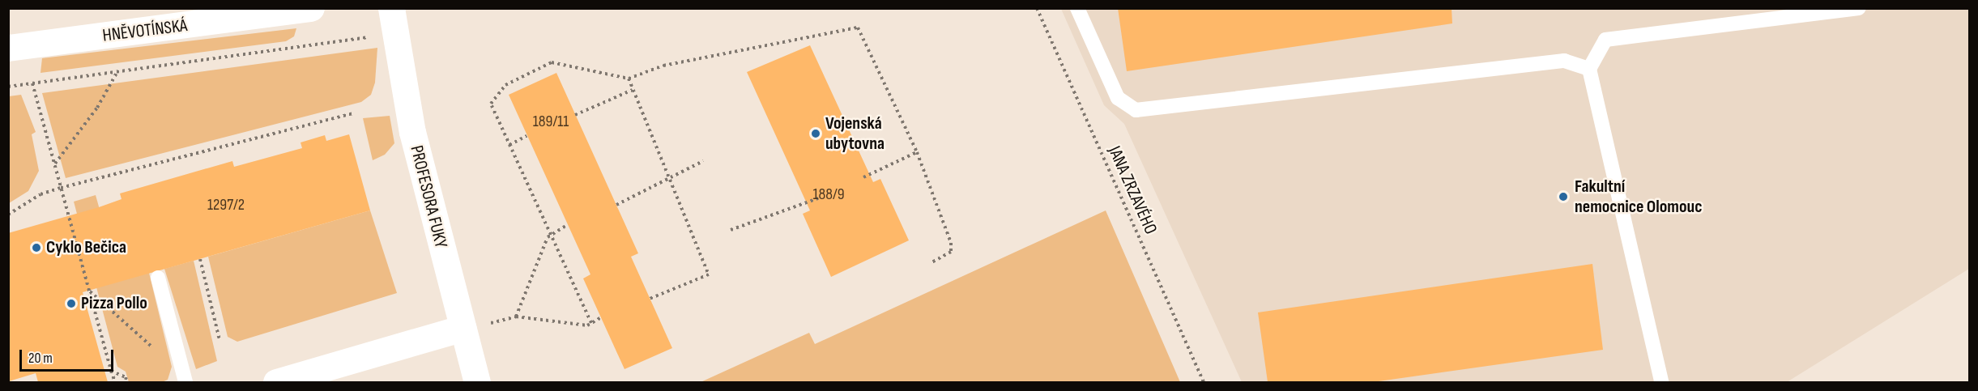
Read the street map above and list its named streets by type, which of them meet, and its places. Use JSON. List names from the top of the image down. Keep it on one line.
{"streets":{"street":["HNĚVOTÍNSKÁ","PROFESORA FUKY"],"path":["JANA ZRZAVÉHO"]},"places":["Vojenská ubytovna","Fakultní nemocnice Olomouc","Cyklo Bečica","Pizza Pollo"],"house_numbers":["189/11","188/9","1297/2"],"scale_bar":"20 m"}
